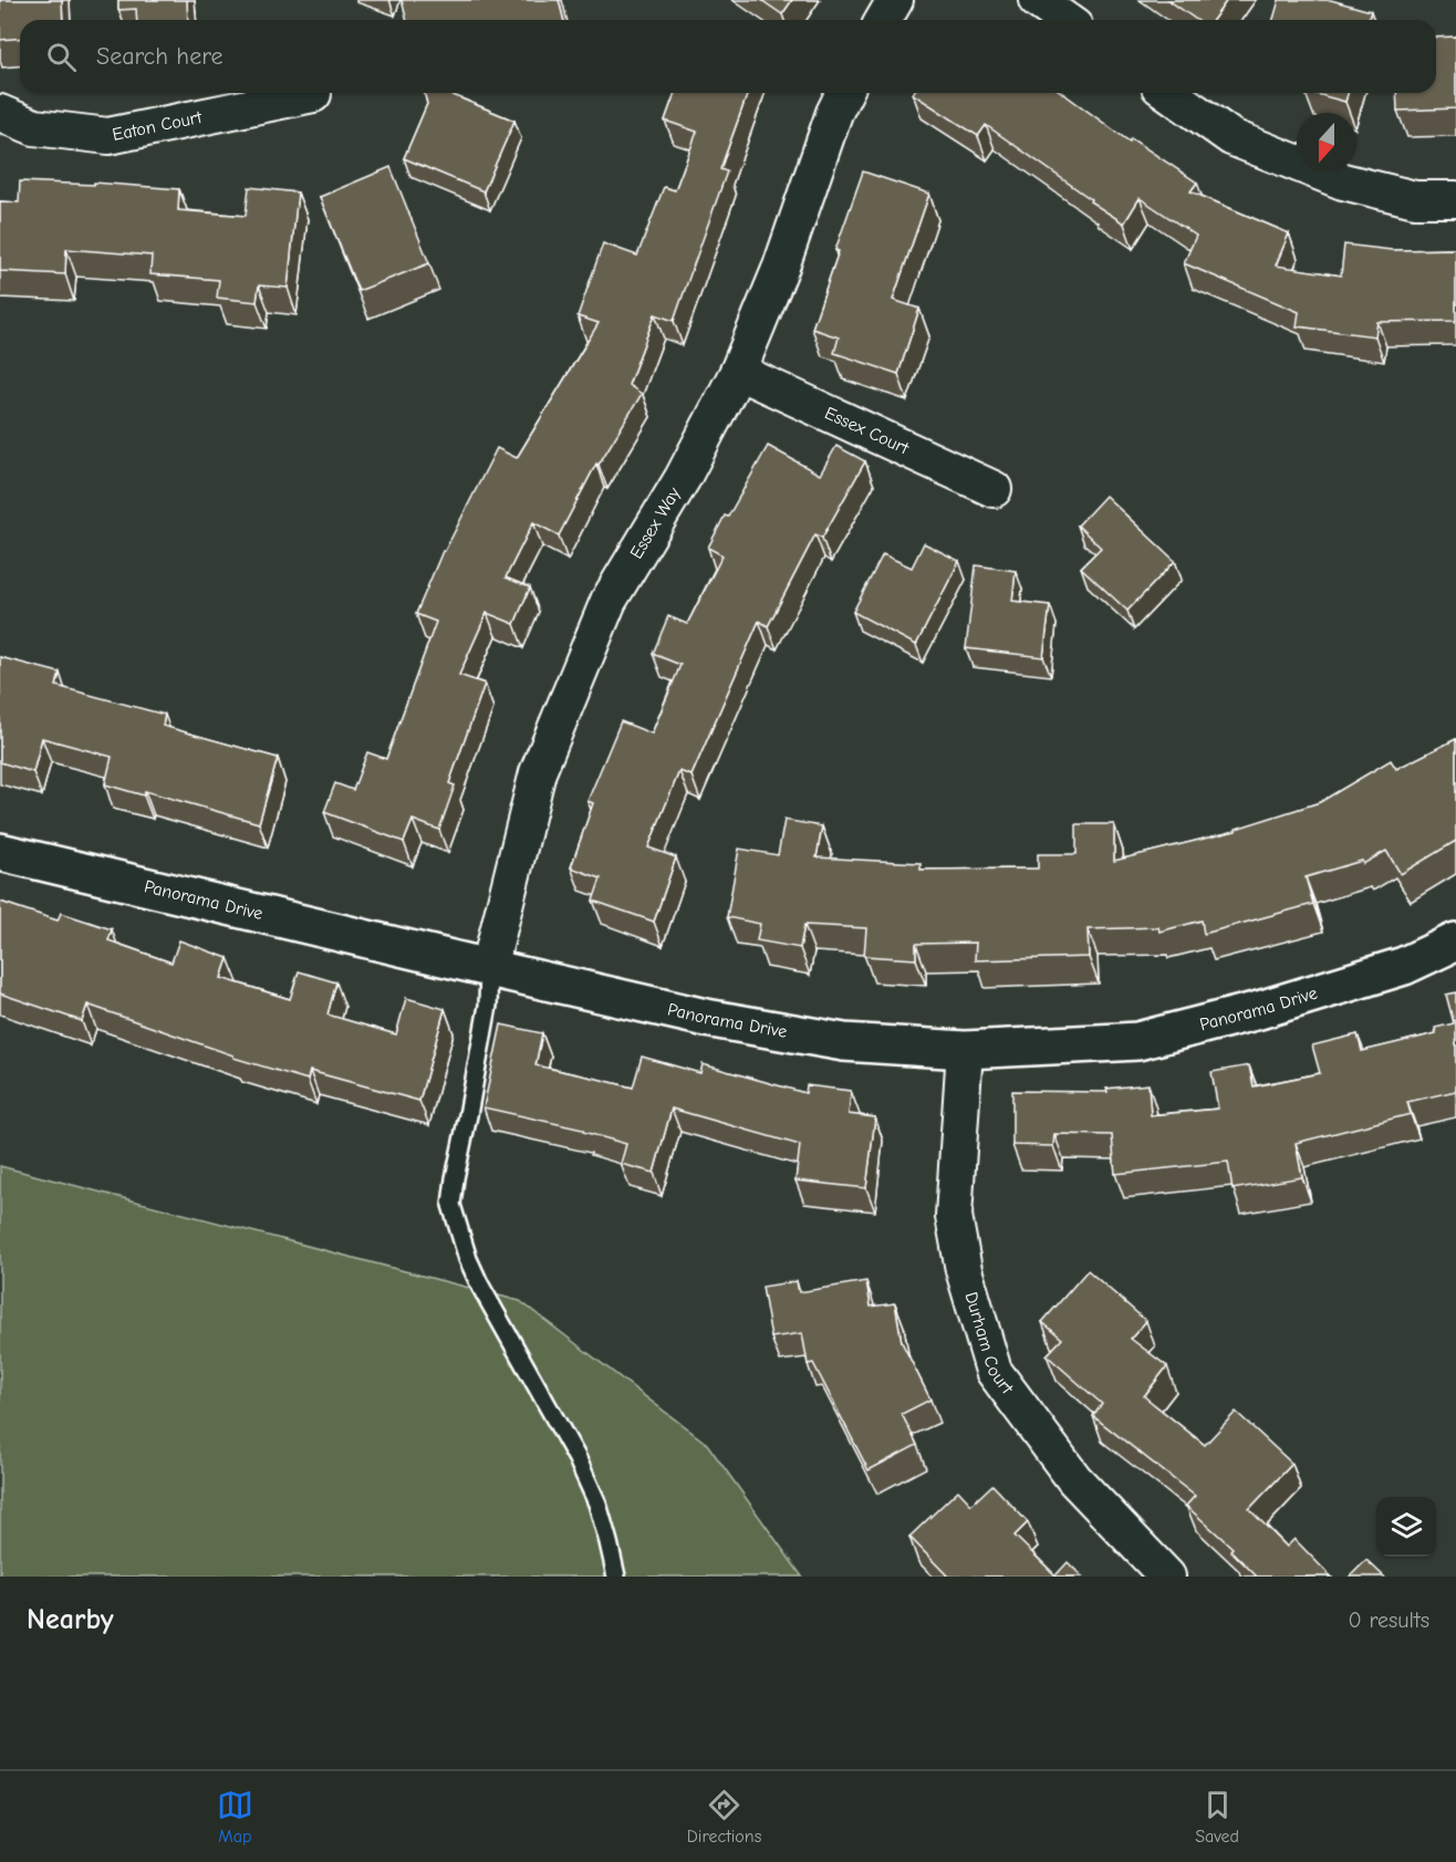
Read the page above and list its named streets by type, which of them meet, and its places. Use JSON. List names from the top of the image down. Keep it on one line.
{"streets":{"street":["Eaton Court","Essex Court","Essex Way","Panorama Drive","Durham Court"]},"crossings":[["Essex Court","Essex Way"],["Essex Way","Panorama Drive"],["Panorama Drive","Durham Court"]],"north":"bottom","page":{"search":"Search here","heading":["Nearby","0 results"],"nav":["Map","Directions","Saved"]}}
